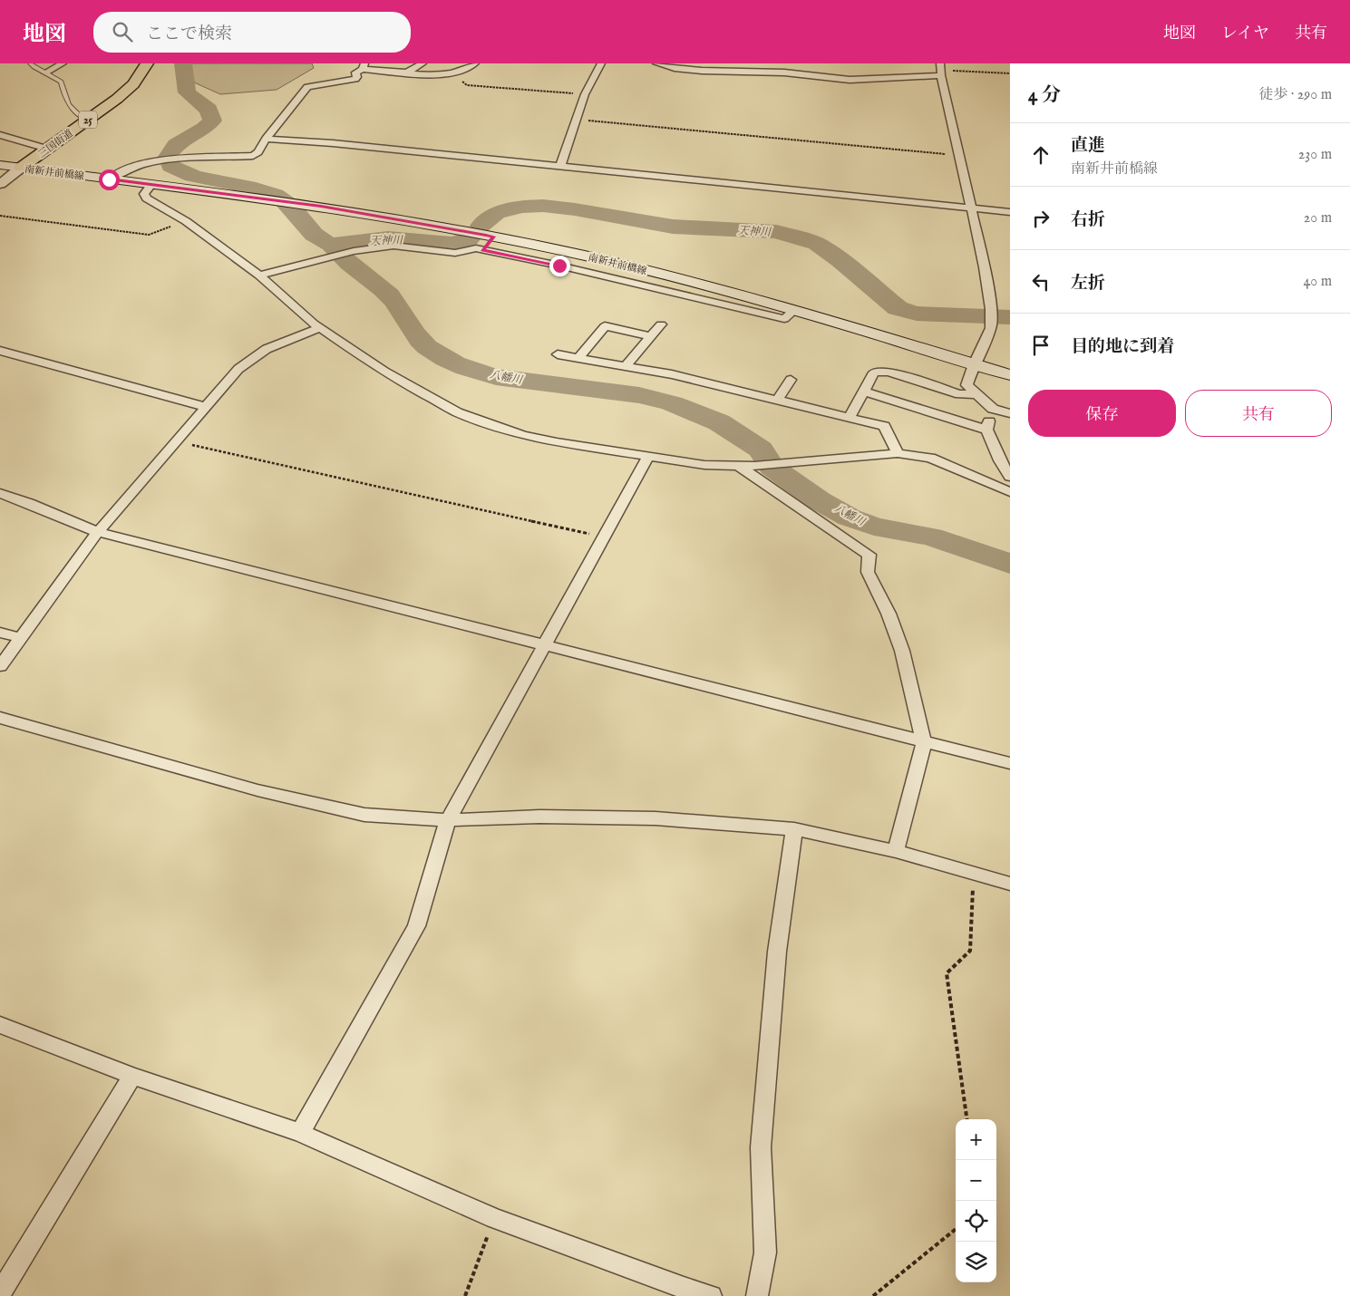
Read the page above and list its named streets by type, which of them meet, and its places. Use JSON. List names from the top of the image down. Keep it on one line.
{"streets":{"main road":["25","三国街道","南新井前橋線"]},"crossings":[["三国街道","南新井前橋線"]],"water":["天神川","八幡川"],"page":{"header":"地図","search":"ここで検索","nav":["地図","レイヤ","共有"],"heading":["4 分","徒歩 · 290 m"],"list":[["直進","南新井前橋線","230 m"],["右折","20 m"],["左折","40 m"],"目的地に到着"],"buttons":["保存","共有"],"map_buttons":["+","−"]}}
